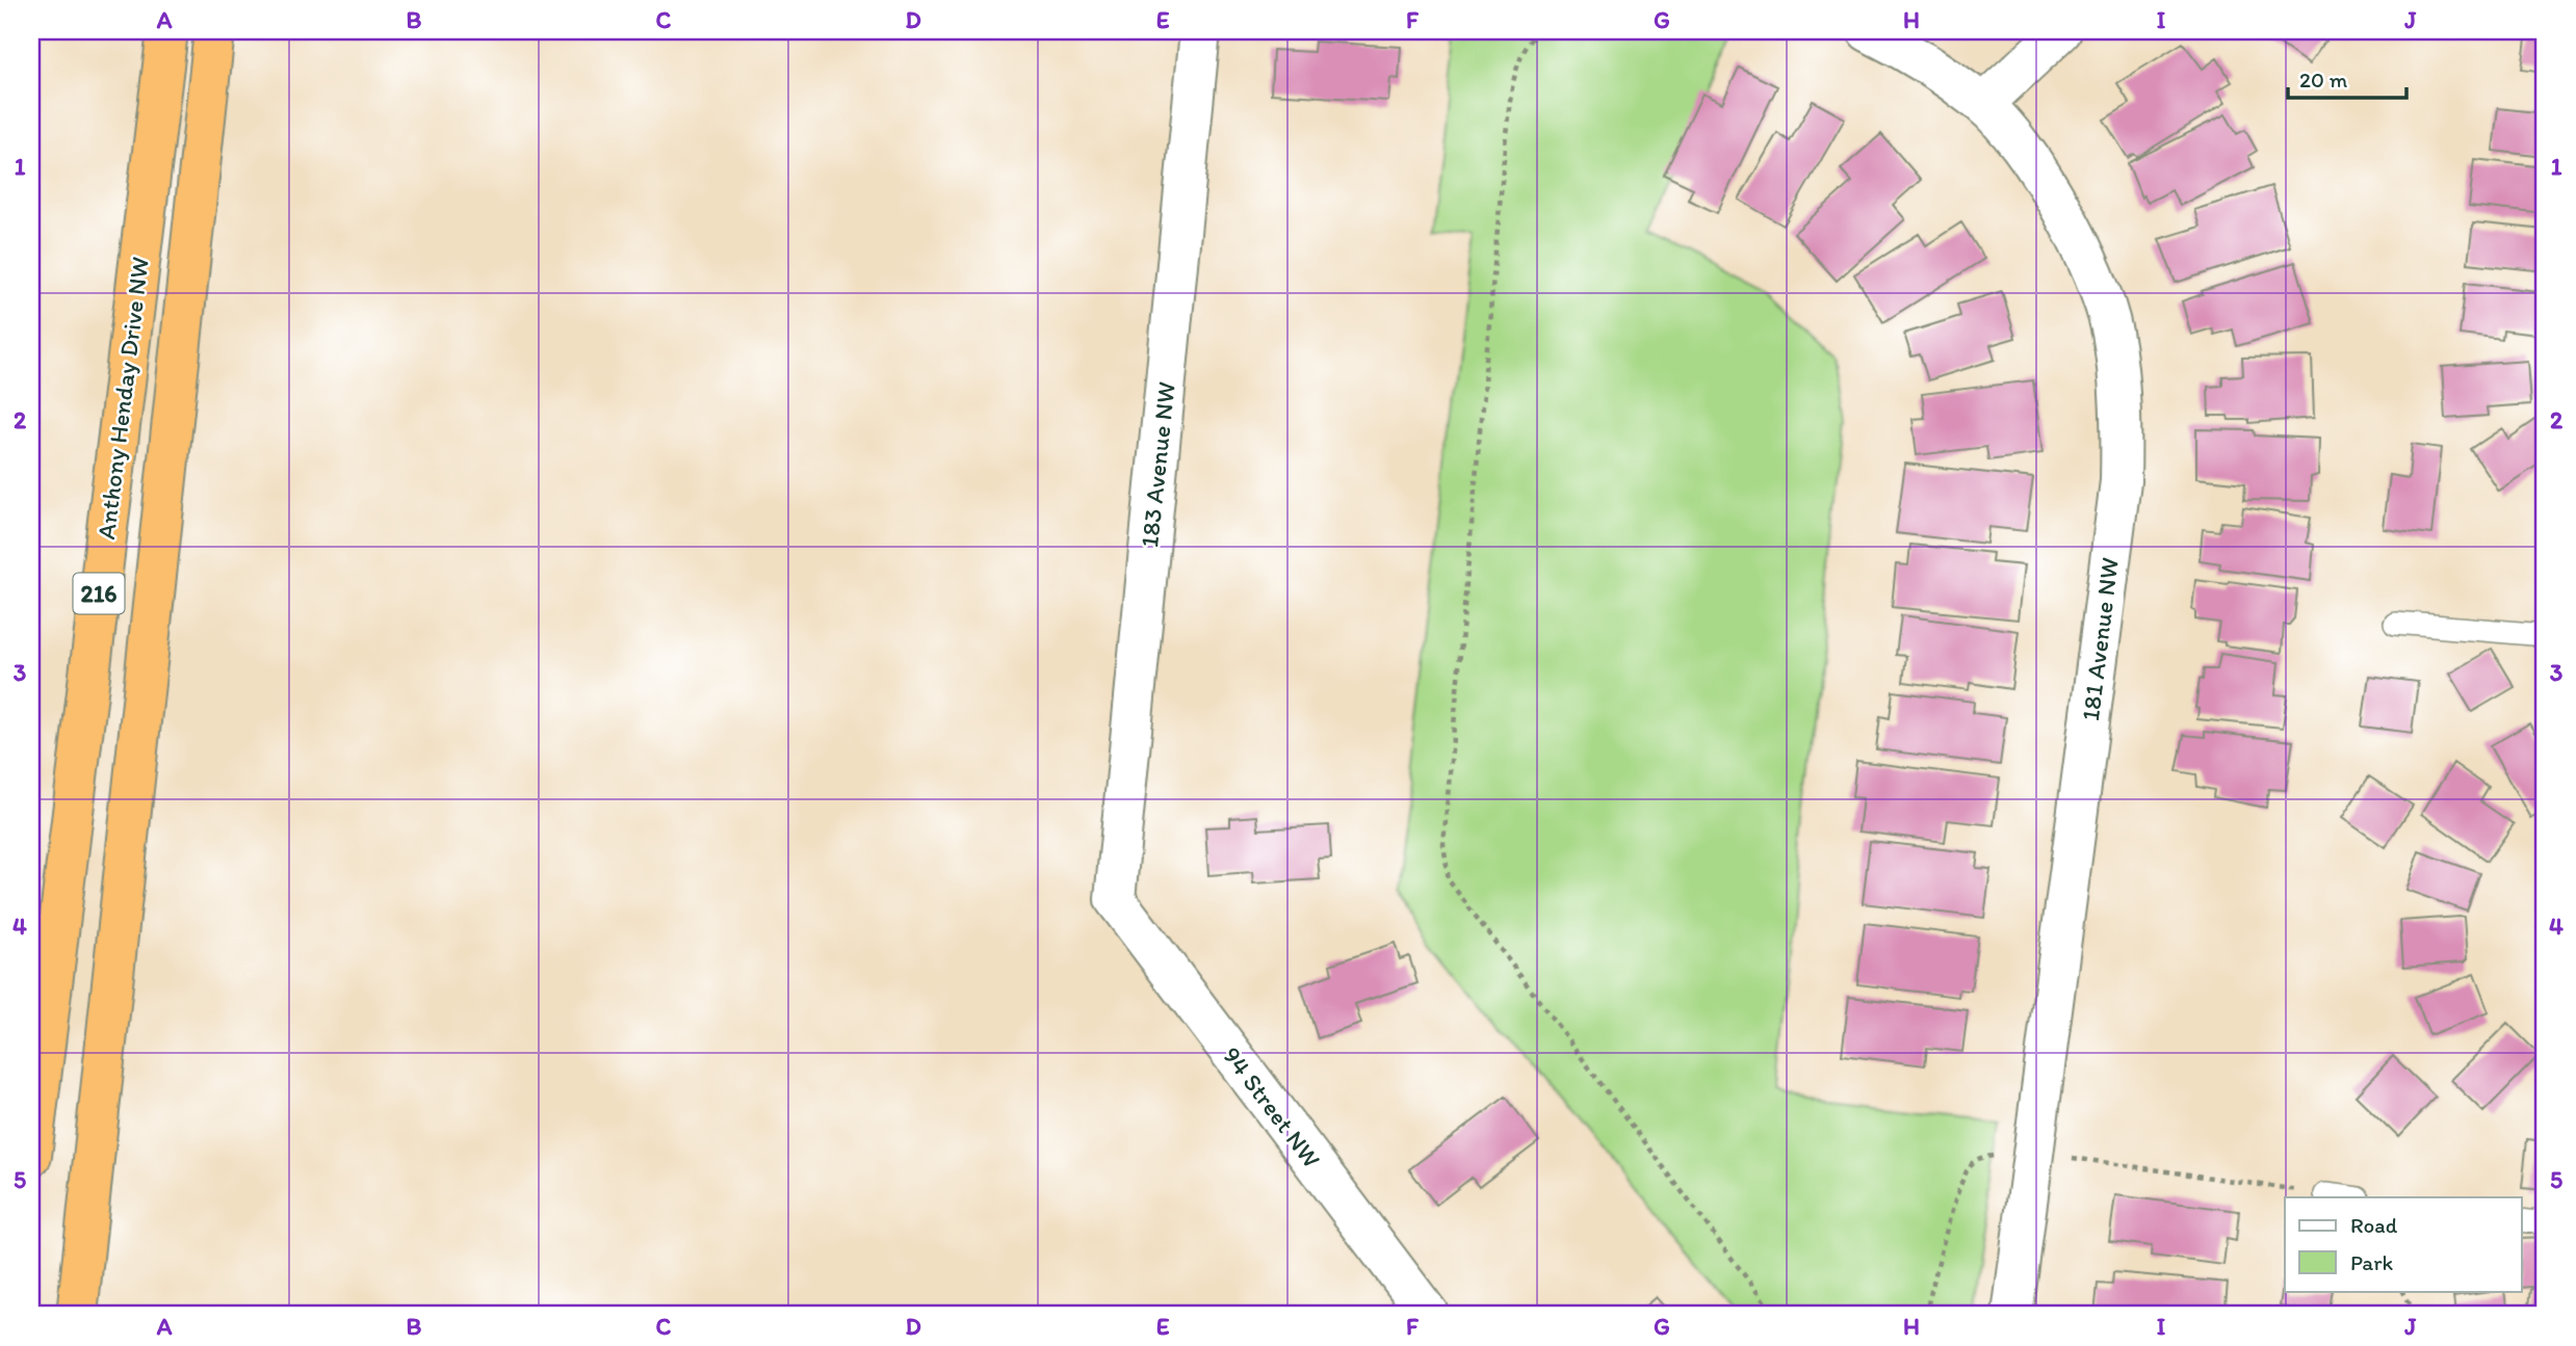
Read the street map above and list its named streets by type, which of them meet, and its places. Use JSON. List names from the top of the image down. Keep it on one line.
{"streets":{"highway":["Anthony Henday Drive NW","216"],"street":["183 Avenue NW","181 Avenue NW","94 Street NW"]},"crossings":[["183 Avenue NW","94 Street NW"]],"legend":["Road","Park"],"scale_bar":"20 m","grid":{"columns":["A","B","C","D","E","F","G","H","I","J"],"rows":["1","2","3","4","5"]}}
